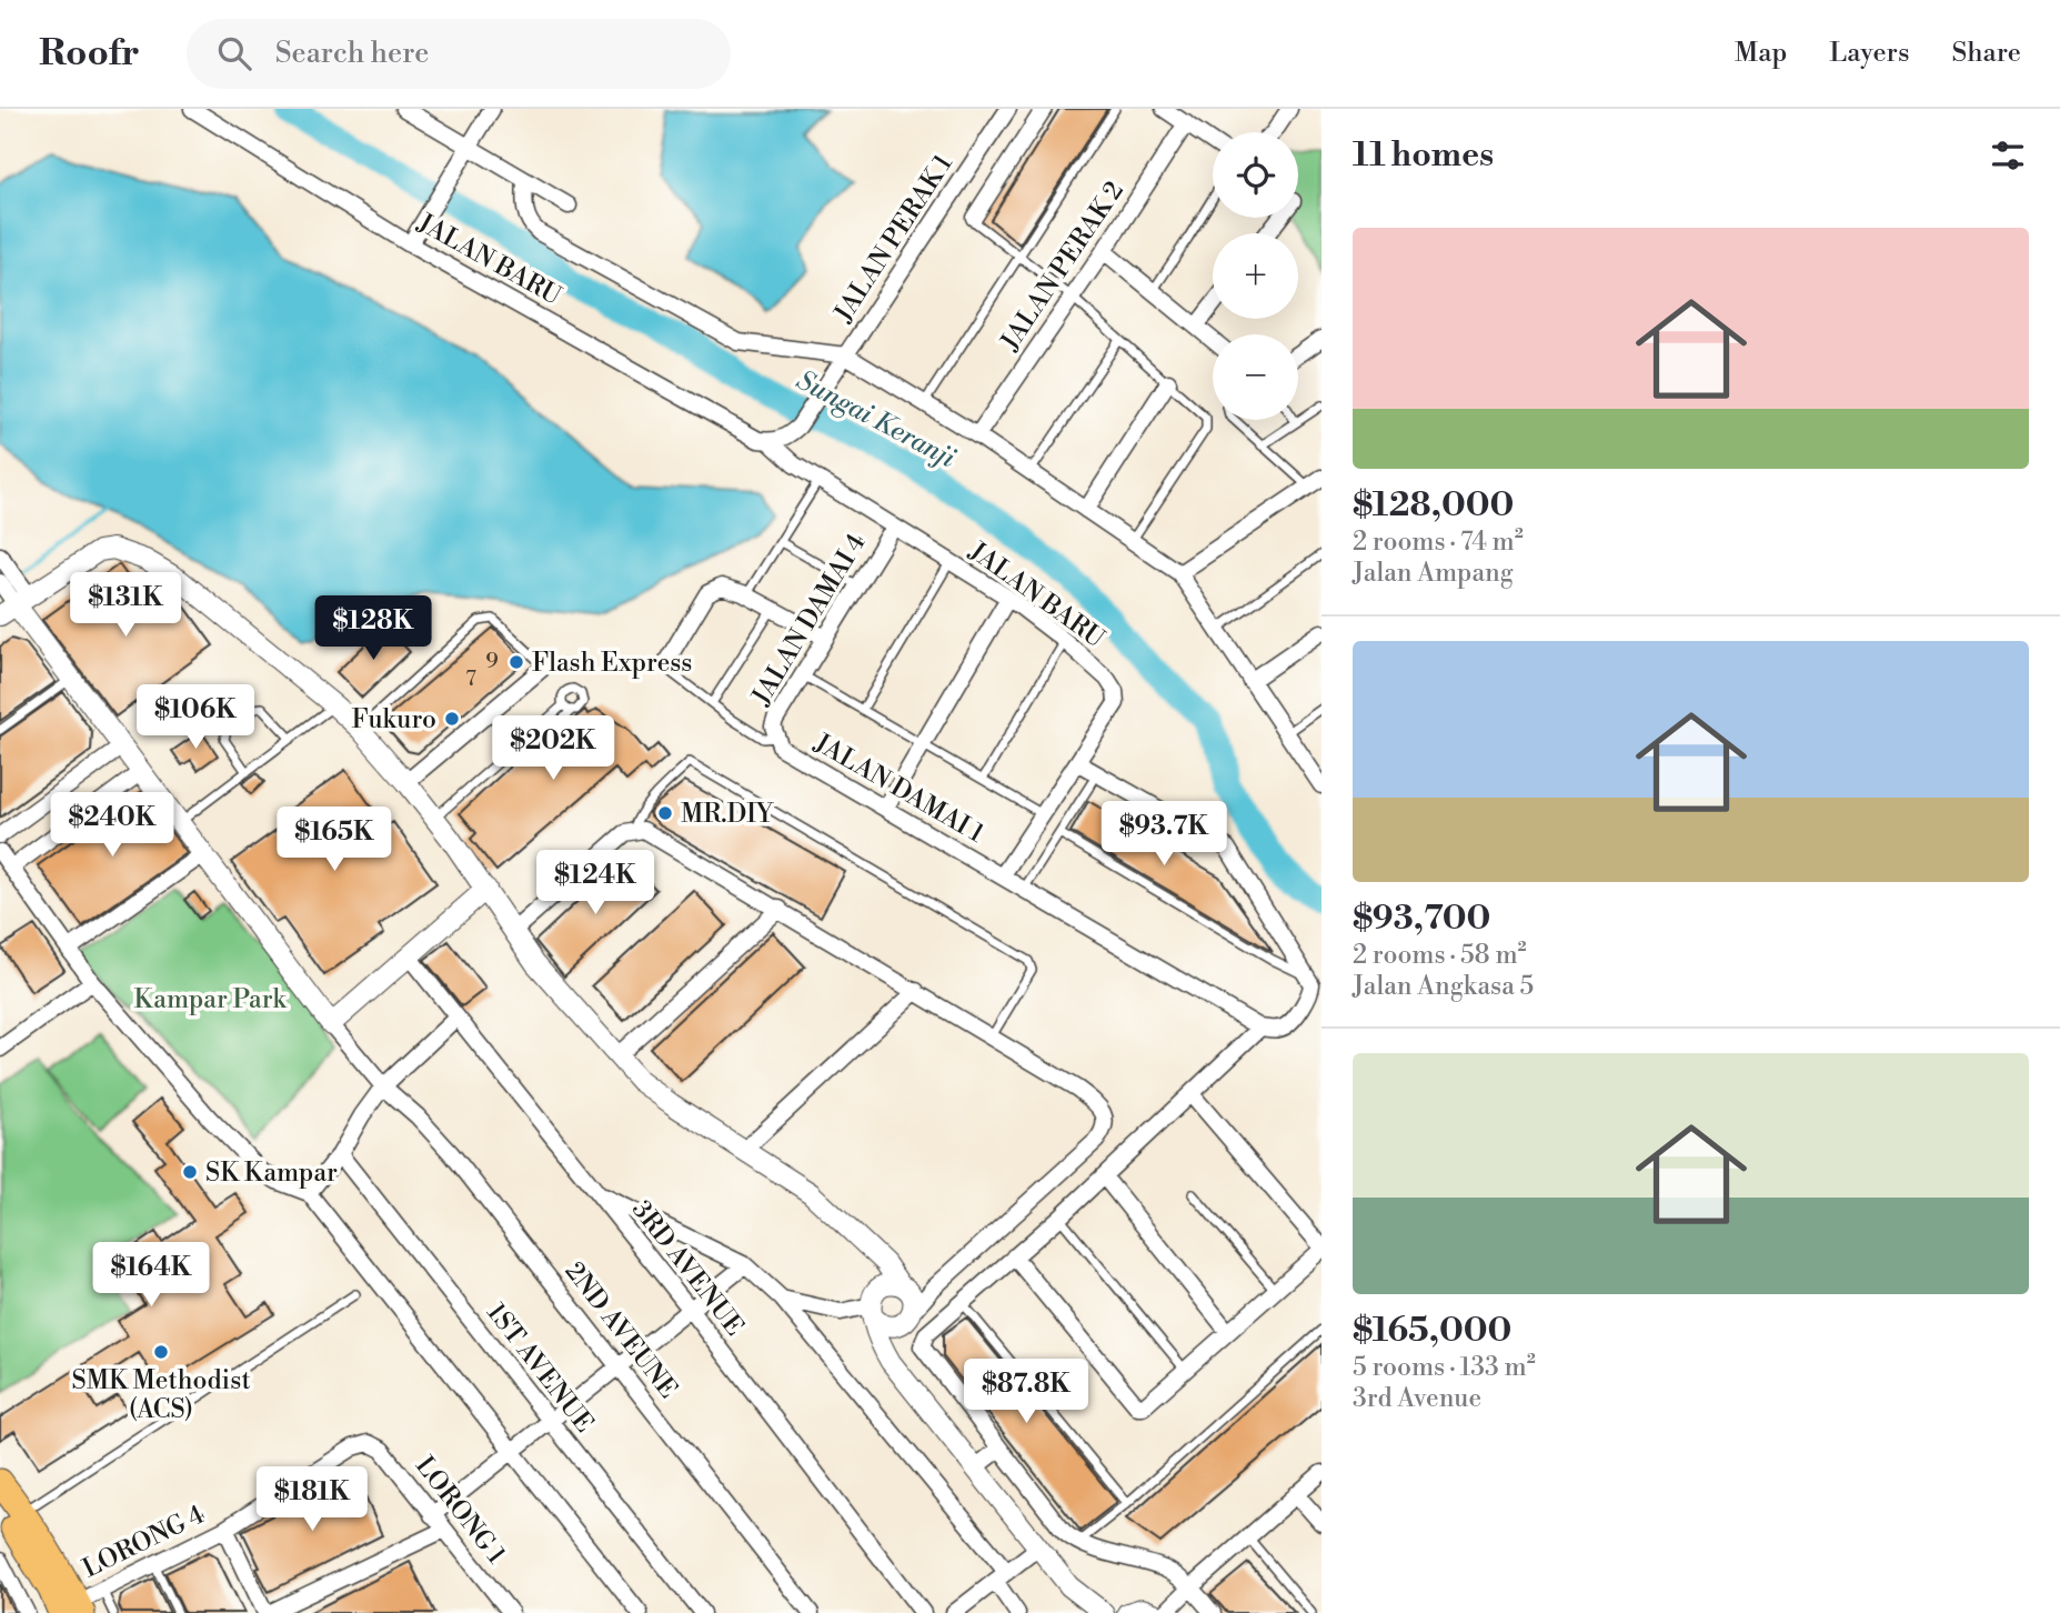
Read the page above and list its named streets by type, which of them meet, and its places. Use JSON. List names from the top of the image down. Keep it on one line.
{"streets":{"street":["JALAN PERAK 1","JALAN BARU","JALAN PERAK 2","JALAN DAMAI 4","JALAN DAMAI 1","3RD AVENUE","2ND AVEUNE","1ST AVENUE","LORONG 1","LORONG 4"]},"crossings":[["JALAN BARU","JALAN DAMAI 4"],["JALAN DAMAI 4","JALAN DAMAI 1"],["LORONG 1","LORONG 4"]],"water":["Sungai Keranji"],"parks":["Kampar Park"],"places":["Flash Express","Fukuro","MR.DIY","SK Kampar","SMK Methodist (ACS)"],"house_numbers":["9","7"],"page":{"header":"Roofr","search":"Search here","nav":["Map","Layers","Share"],"heading":"11 homes","map_buttons":["+","−"],"list":[{"name":"$128,000","note":"2 rooms · 74 m² · Jalan Ampang"},{"name":"$93,700","note":"2 rooms · 58 m² · Jalan Angkasa 5"},{"name":"$165,000","note":"5 rooms · 133 m² · 3rd Avenue"}],"price":["$131K","$128K","$106K","$202K","$240K","$93.7K","$165K","$124K","$164K","$87.8K","$181K"]}}
